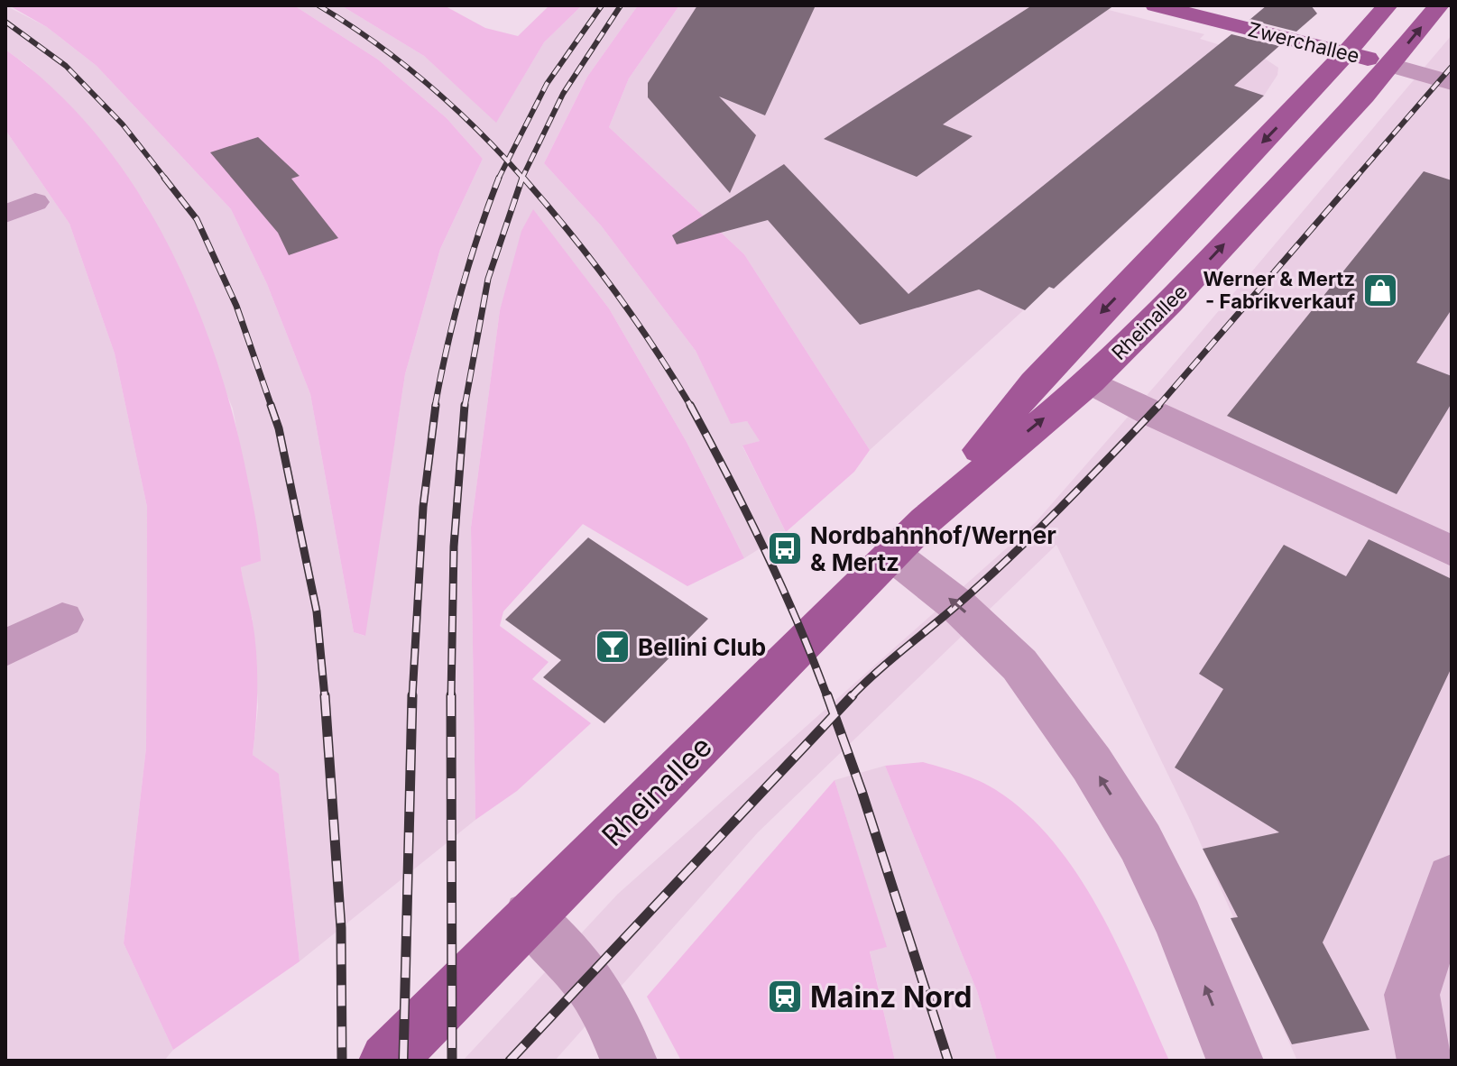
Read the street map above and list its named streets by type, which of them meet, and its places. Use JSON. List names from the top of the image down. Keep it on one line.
{"streets":{"main road":["Zwerchallee","Rheinallee"]},"crossings":[["Zwerchallee","Rheinallee"]],"places":{"shop":["Werner & Mertz - Fabrikverkauf"],"bus stop":["Nordbahnhof/Werner & Mertz"],"bar":["Bellini Club"],"station":["Mainz Nord"]}}
